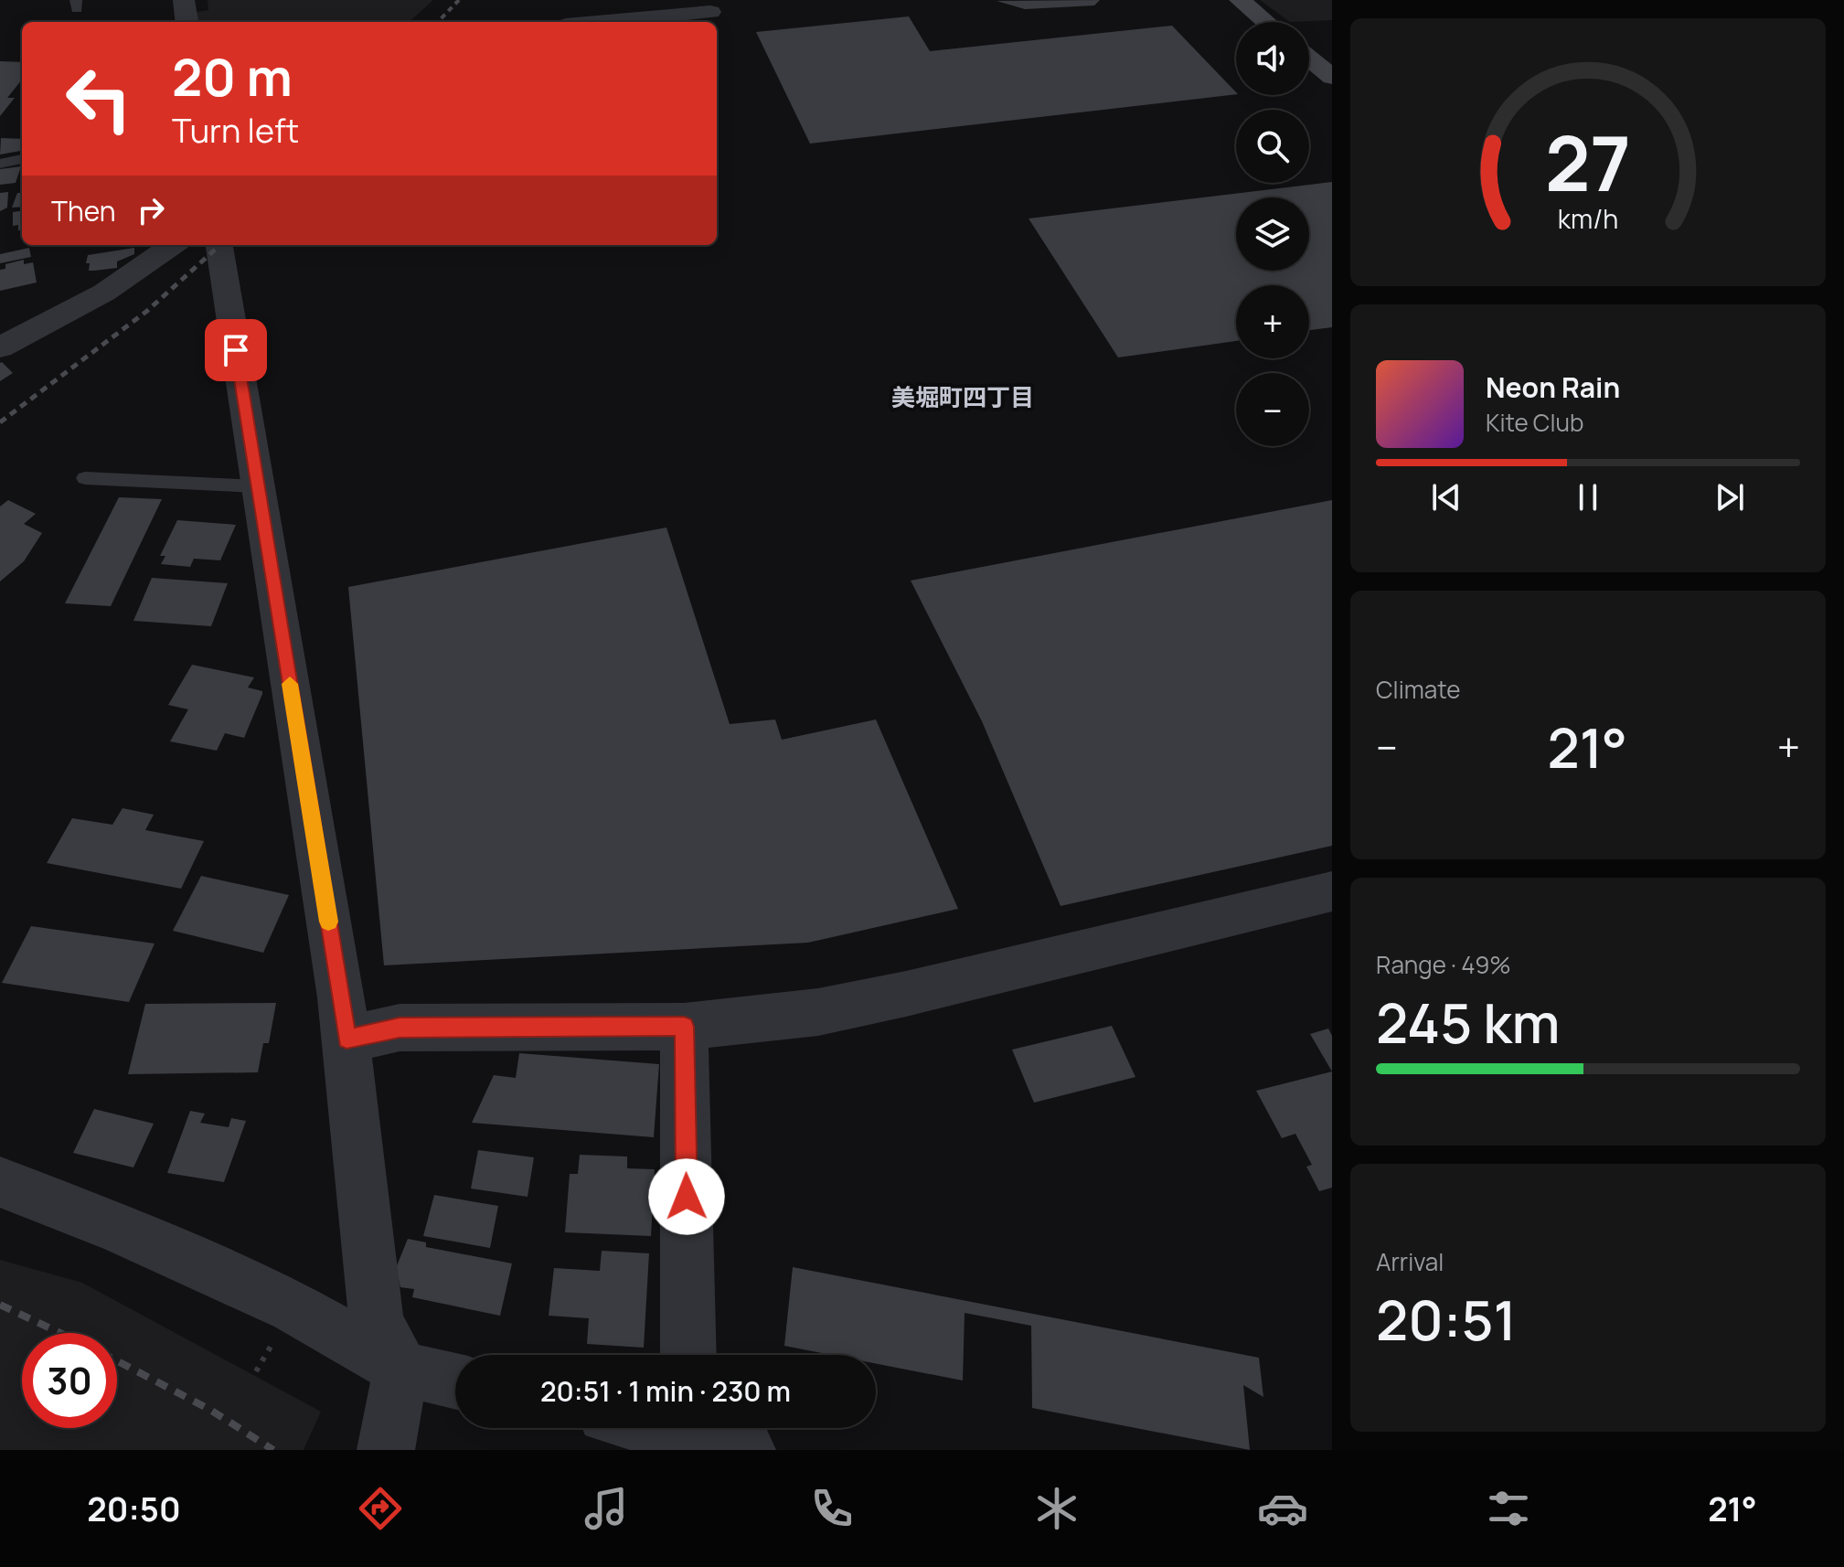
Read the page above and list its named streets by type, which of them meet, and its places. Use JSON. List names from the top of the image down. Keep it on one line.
{"districts":["美堀町四丁目"],"page":{"map_buttons":["+","−"],"turn":["20 m","Turn left"],"then":"Then","song":["Neon Rain","Kite Club"],"tile":["Climate",["Range · 49%","245 km"],["Arrival","20:51"]],"heat":["−","21°","+"],"limit":"30","trip":"20:51 · 1 min · 230 m","tabs":["20:50","21°"],"gauge":["27","km/h"]}}
